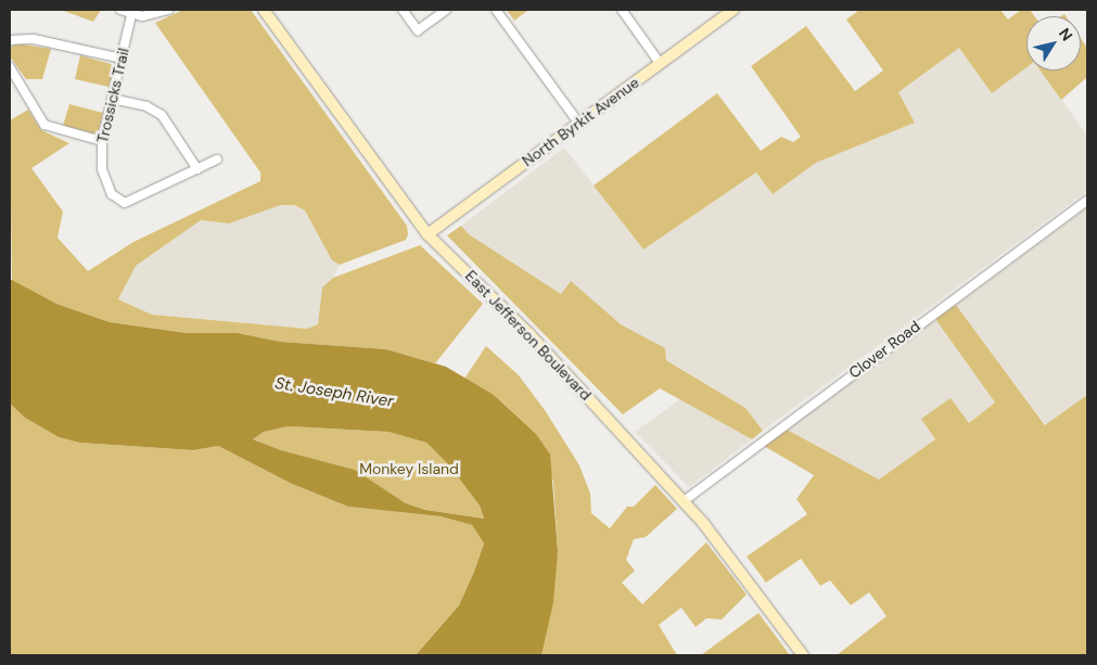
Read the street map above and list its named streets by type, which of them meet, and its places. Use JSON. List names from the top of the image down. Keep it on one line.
{"streets":{"street":["Trossicks Trail","North Byrkit Avenue","East Jefferson Boulevard","Clover Road"]},"crossings":[["North Byrkit Avenue","East Jefferson Boulevard"],["East Jefferson Boulevard","Clover Road"]],"water":["St. Joseph River"],"parks":["Monkey Island"],"north":"top right"}
